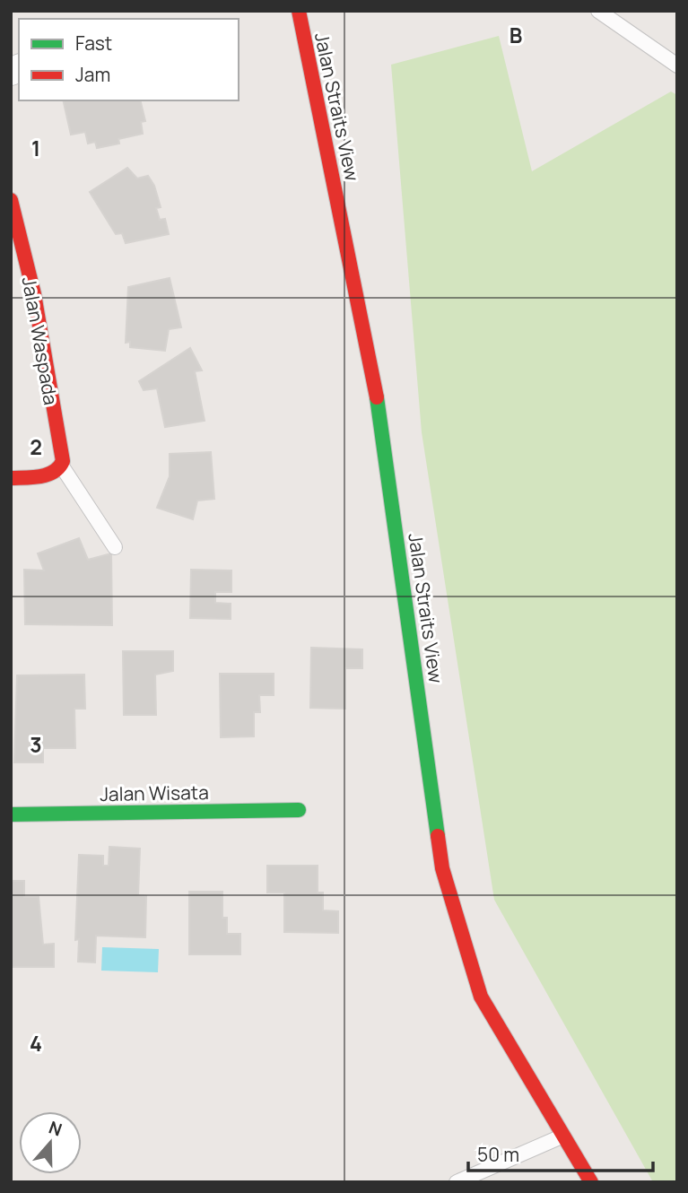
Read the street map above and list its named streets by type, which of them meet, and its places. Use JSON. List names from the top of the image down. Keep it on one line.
{"streets":{"street":["Jalan Straits View","Jalan Waspada","Jalan Wisata"]},"legend":["Fast","Jam"],"scale_bar":"50 m","north":"top","grid":{"columns":["B"],"rows":["1","2","3","4"]}}
